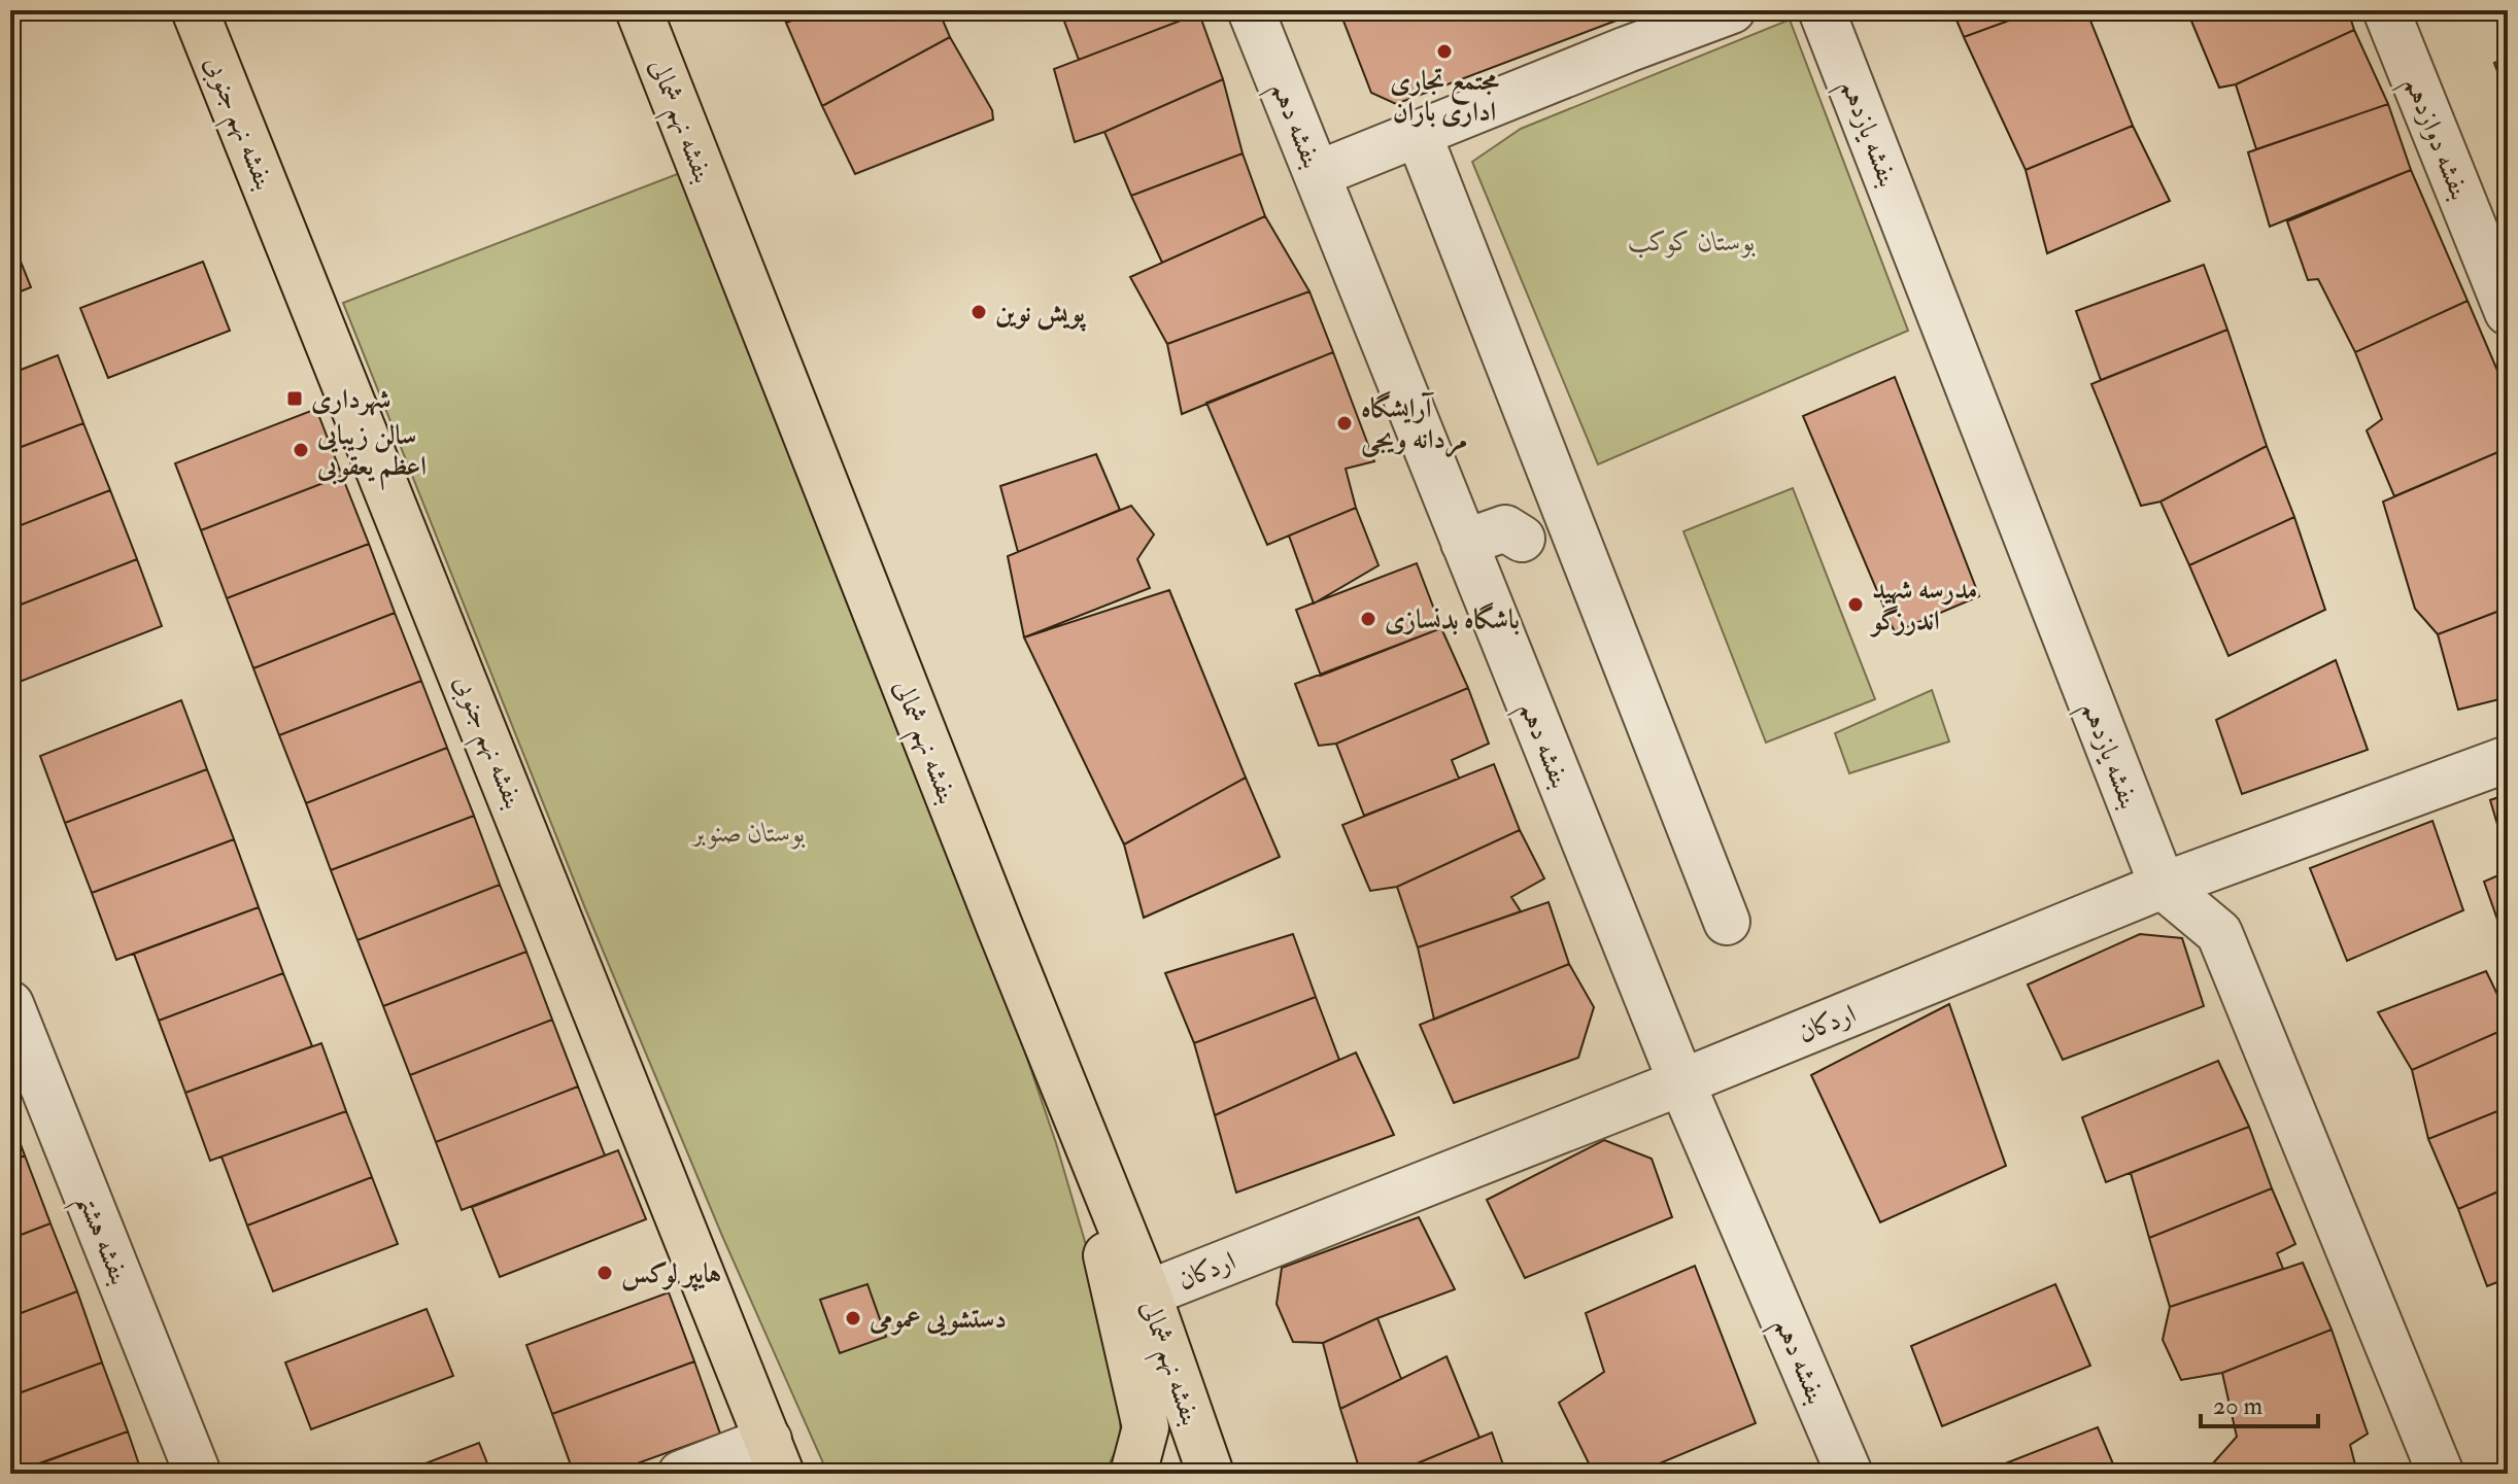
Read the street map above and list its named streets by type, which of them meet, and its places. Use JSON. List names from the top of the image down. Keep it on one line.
{"streets":{"main road":["بنفشه نهم شمالی","بنفشه نهم جنوبی"],"street":["بنفشه دهم","بنفشه یازدهم","بنفشه دوازدهم","اردکان","بنفشه هشتم"]},"crossings":[["بنفشه نهم شمالی","اردکان"],["بنفشه دهم","اردکان"],["بنفشه یازدهم","اردکان"]],"parks":["بوستان کوکب","بوستان صنوبر"],"places":{"other":["مجتمع تجاری اداری باران","پویش نوین","آرایشگاه مردانه ویجی","سالن زیبایی اعظم یعقوبی","مدرسه شهید اندرزگو","باشگاه بدنسازی","هایپر لوکس","دستشویی عمومی"],"transit":["شهرداری"]},"scale_bar":"20 m"}
